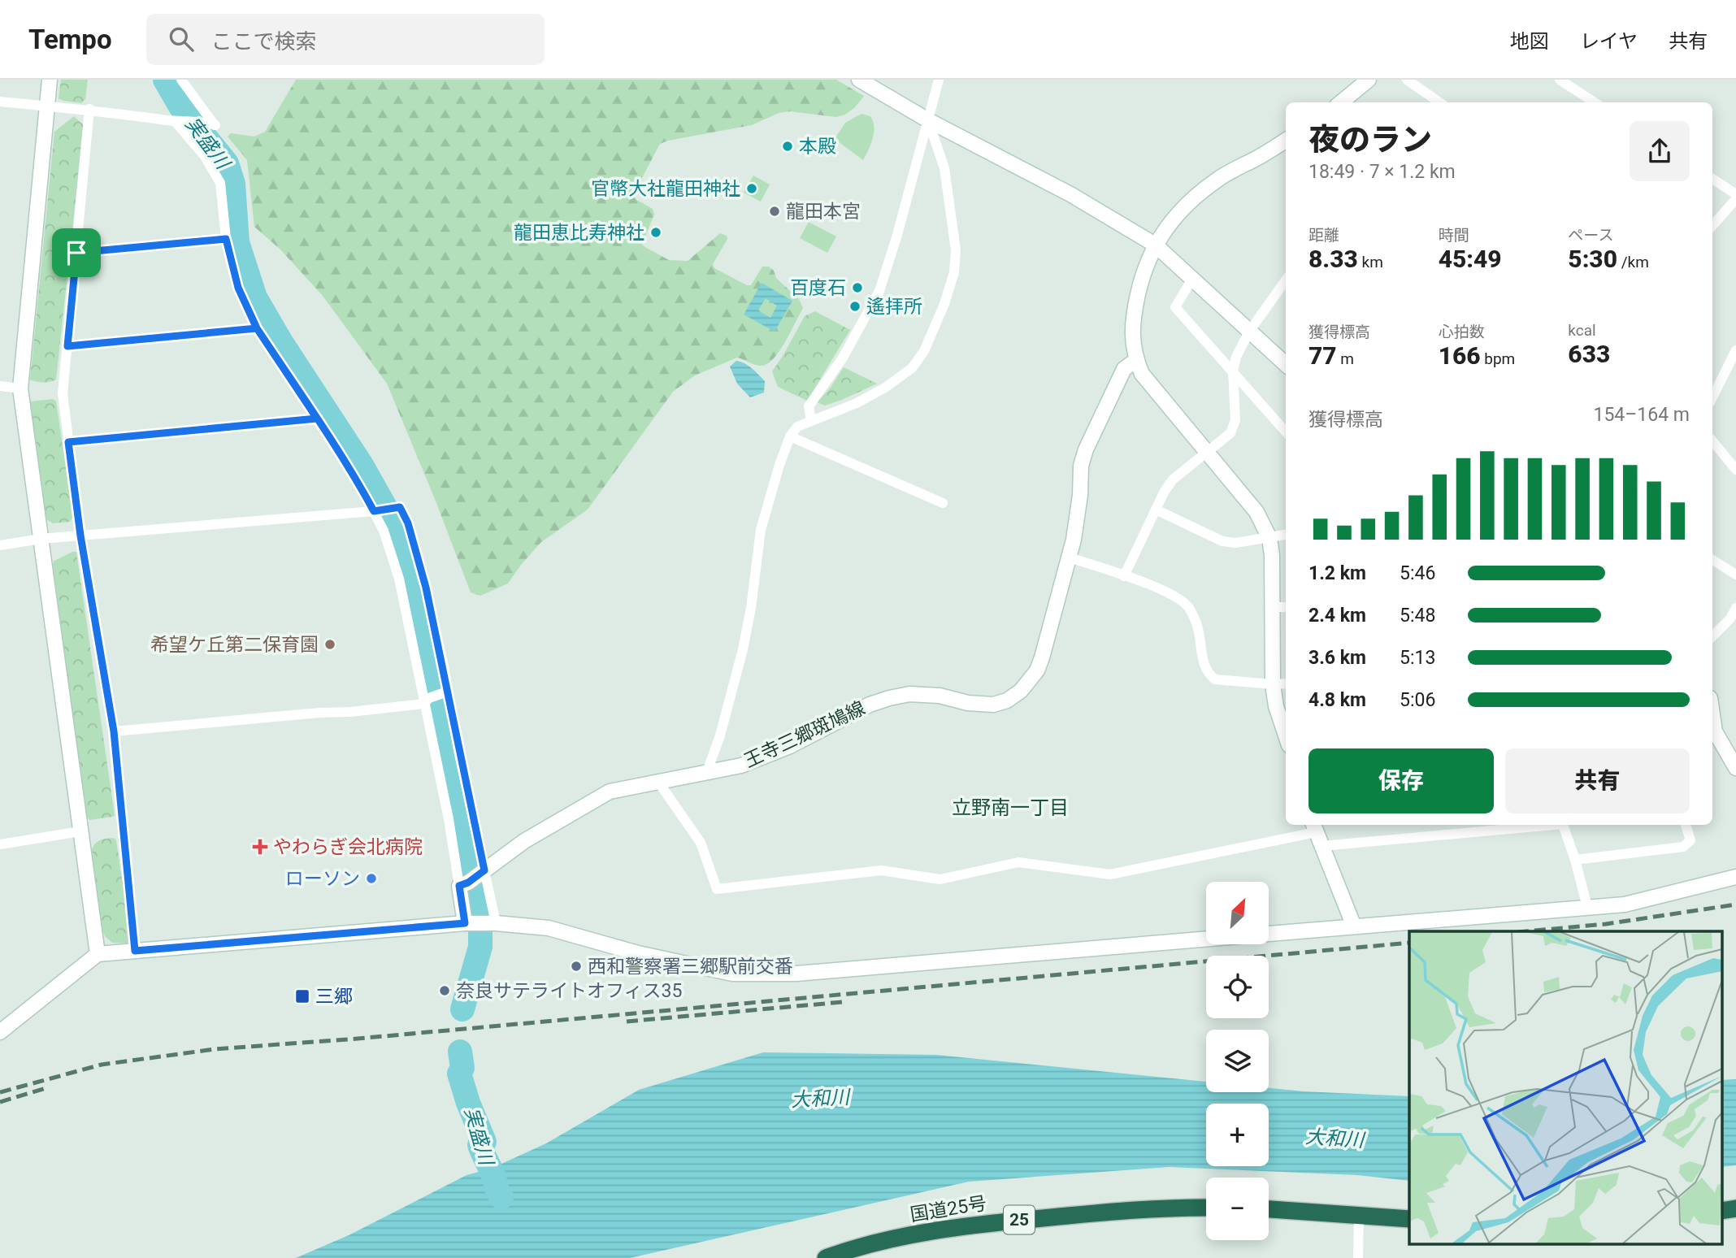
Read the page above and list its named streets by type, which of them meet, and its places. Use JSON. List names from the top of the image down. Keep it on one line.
{"streets":{"highway":["国道25号","25"],"street":["王寺三郷斑鳩線"]},"districts":["立野南一丁目"],"water":["実盛川","大和川"],"places":{"other":["本殿","官幣大社龍田神社","龍田本宮","龍田恵比寿神社","百度石","遙拝所","希望ケ丘第二保育園","ローソン","西和警察署三郷駅前交番","奈良サテライトオフィス35"],"health":["やわらぎ会北病院"],"transit":["三郷"]},"north":"top right","page":{"header":"Tempo","search":"ここで検索","nav":["地図","レイヤ","共有"],"heading":["夜のラン","18:49 · 7 × 1.2 km"],"stats":[["距離","8.33 km"],["時間","45:49"],["ペース","5:30 /km"],["獲得標高","77 m"],["心拍数","166 bpm"],["kcal","633"]],"chart":["獲得標高","154–164 m"],"list":[{"name":"1.2 km","note":"5:46"},{"name":"2.4 km","note":"5:48"},{"name":"3.6 km","note":"5:13"},{"name":"4.8 km","note":"5:06"}],"buttons":["保存","共有"],"map_buttons":["+","−"]}}
